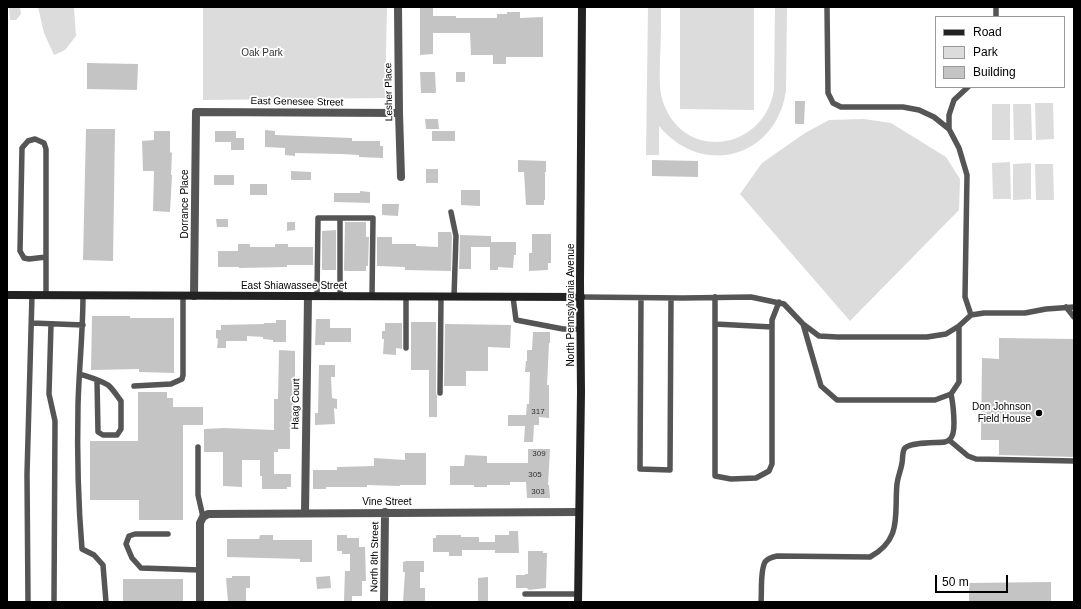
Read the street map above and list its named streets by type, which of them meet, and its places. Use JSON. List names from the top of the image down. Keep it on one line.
{"streets":{"street":["Lesher Place","East Genesee Street","Dorrance Place","East Shiawassee Street","North Pennsylvania Avenue","Haag Court","Vine Street","North 8th Street"]},"crossings":[["Lesher Place","East Genesee Street"],["East Genesee Street","Dorrance Place"],["Dorrance Place","East Shiawassee Street"],["East Shiawassee Street","North Pennsylvania Avenue"],["East Shiawassee Street","Haag Court"],["North Pennsylvania Avenue","Vine Street"],["Haag Court","Vine Street"],["Vine Street","North 8th Street"]],"parks":["Oak Park"],"places":["Don Johnson Field House"],"house_numbers":["317","309","305","303"],"legend":["Road","Park","Building"],"scale_bar":"50 m"}
